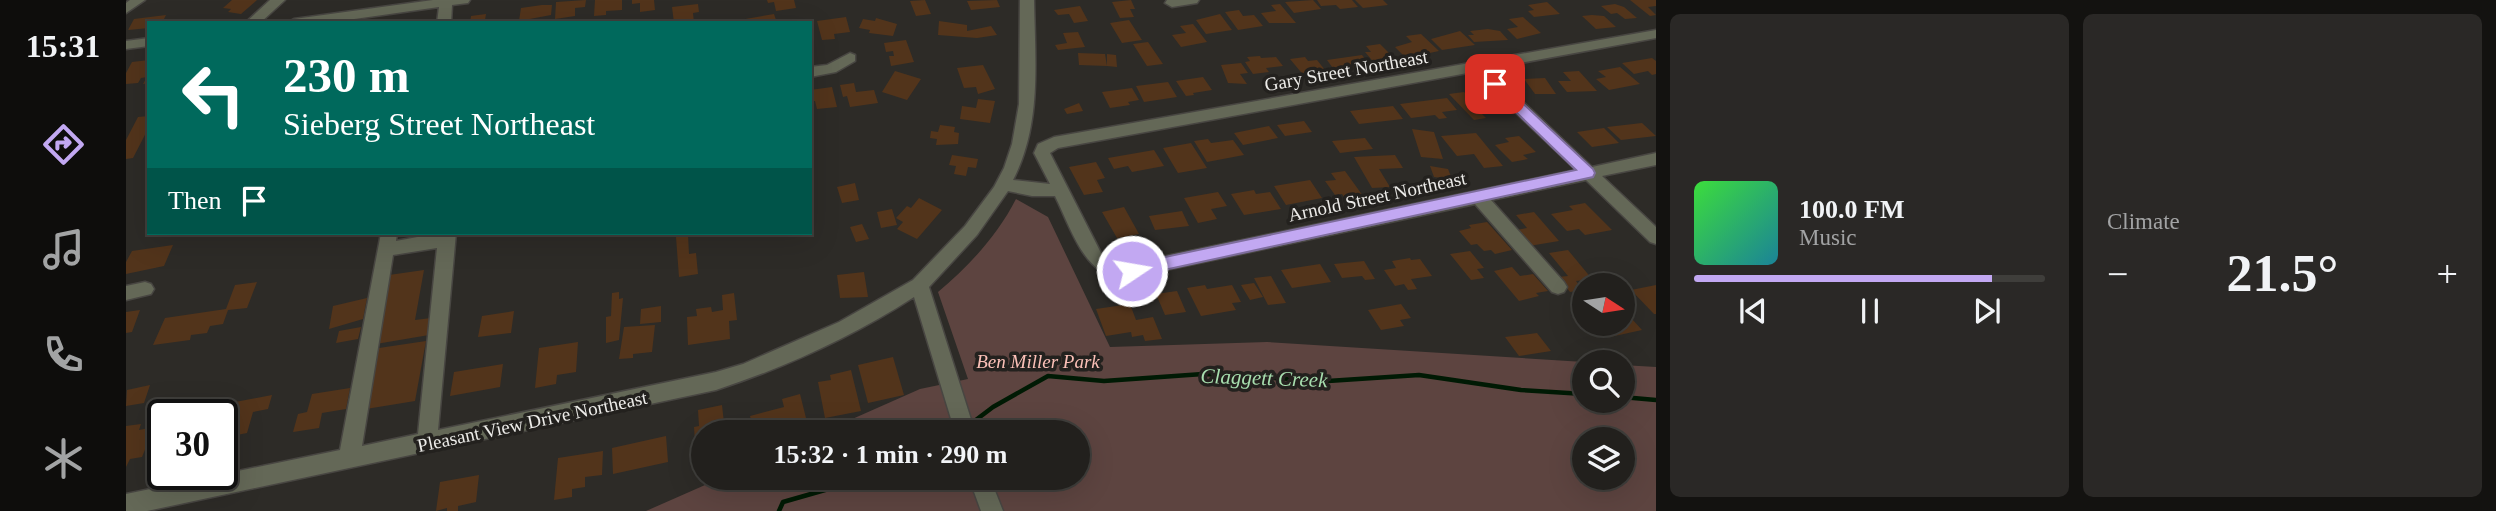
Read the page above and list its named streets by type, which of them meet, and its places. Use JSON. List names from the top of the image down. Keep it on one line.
{"streets":{"street":["Gary Street Northeast","Arnold Street Northeast","Pleasant View Drive Northeast"]},"crossings":[["Gary Street Northeast","Arnold Street Northeast"]],"water":["Claggett Creek"],"parks":["Ben Miller Park"],"north":"right","page":{"tabs":"15:31","tile":"Climate","turn":["230 m","Sieberg Street Northeast"],"then":"Then","song":["100.0 FM","Music"],"heat":["−","21.5°","+"],"limit":"30","trip":"15:32 · 1 min · 290 m"}}
